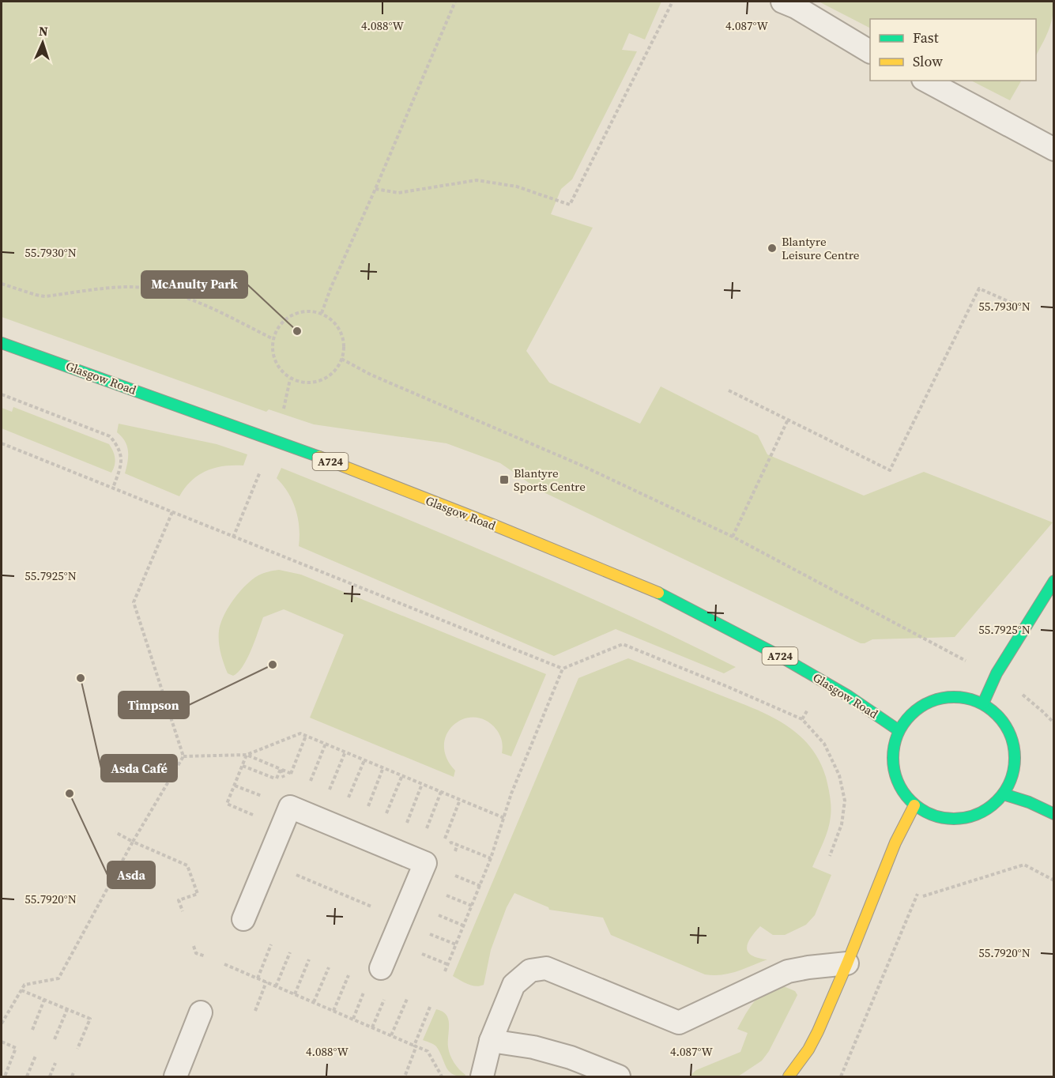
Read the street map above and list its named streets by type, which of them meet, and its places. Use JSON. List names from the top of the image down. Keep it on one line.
{"streets":{"main road":["Glasgow Road","A724"]},"places":{"other":["Blantyre Leisure Centre","McAnulty Park","Timpson","Asda Café","Asda"],"transit":["Blantyre Sports Centre"]},"legend":["Fast","Slow"],"north":"top","coordinates":["4.088°W","4.087°W","55.7930°N","55.7925°N","55.7920°N"]}
